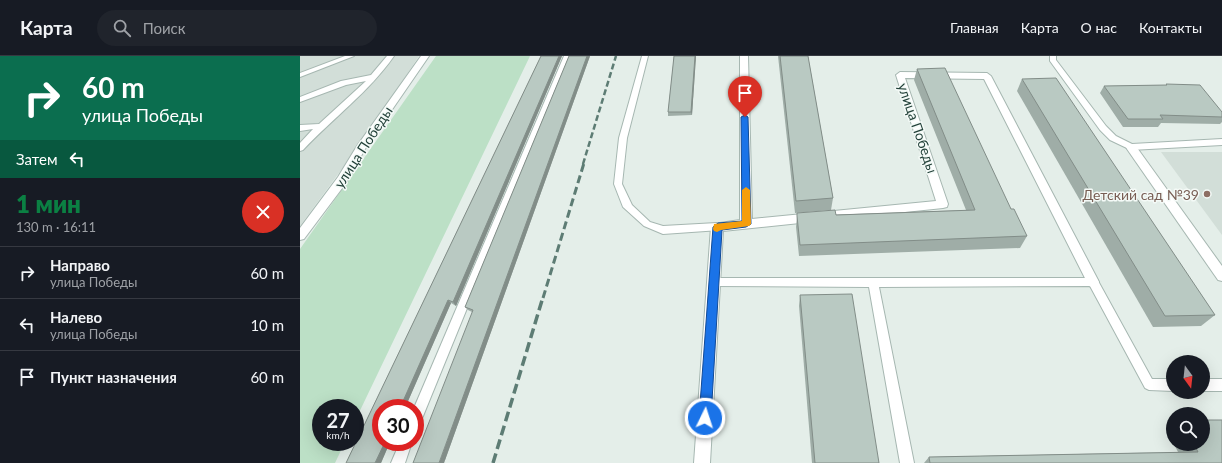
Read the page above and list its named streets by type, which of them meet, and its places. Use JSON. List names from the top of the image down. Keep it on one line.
{"streets":{"street":["улица Победы"]},"places":["Детский сад №39"],"north":"bottom","page":{"header":"Карта","search":"Поиск","nav":["Главная","Карта","О нас","Контакты"],"turn":["60 m","улица Победы"],"then":"Затем","heading":["1 мин","130 m · 16:11"],"list":[{"name":"Направо","note":"улица Победы","value":"60 m"},{"name":"Налево","note":"улица Победы","value":"10 m"},{"name":"Пункт назначения","value":"60 m"}],"speed":"27 km/h","limit":"30"}}
